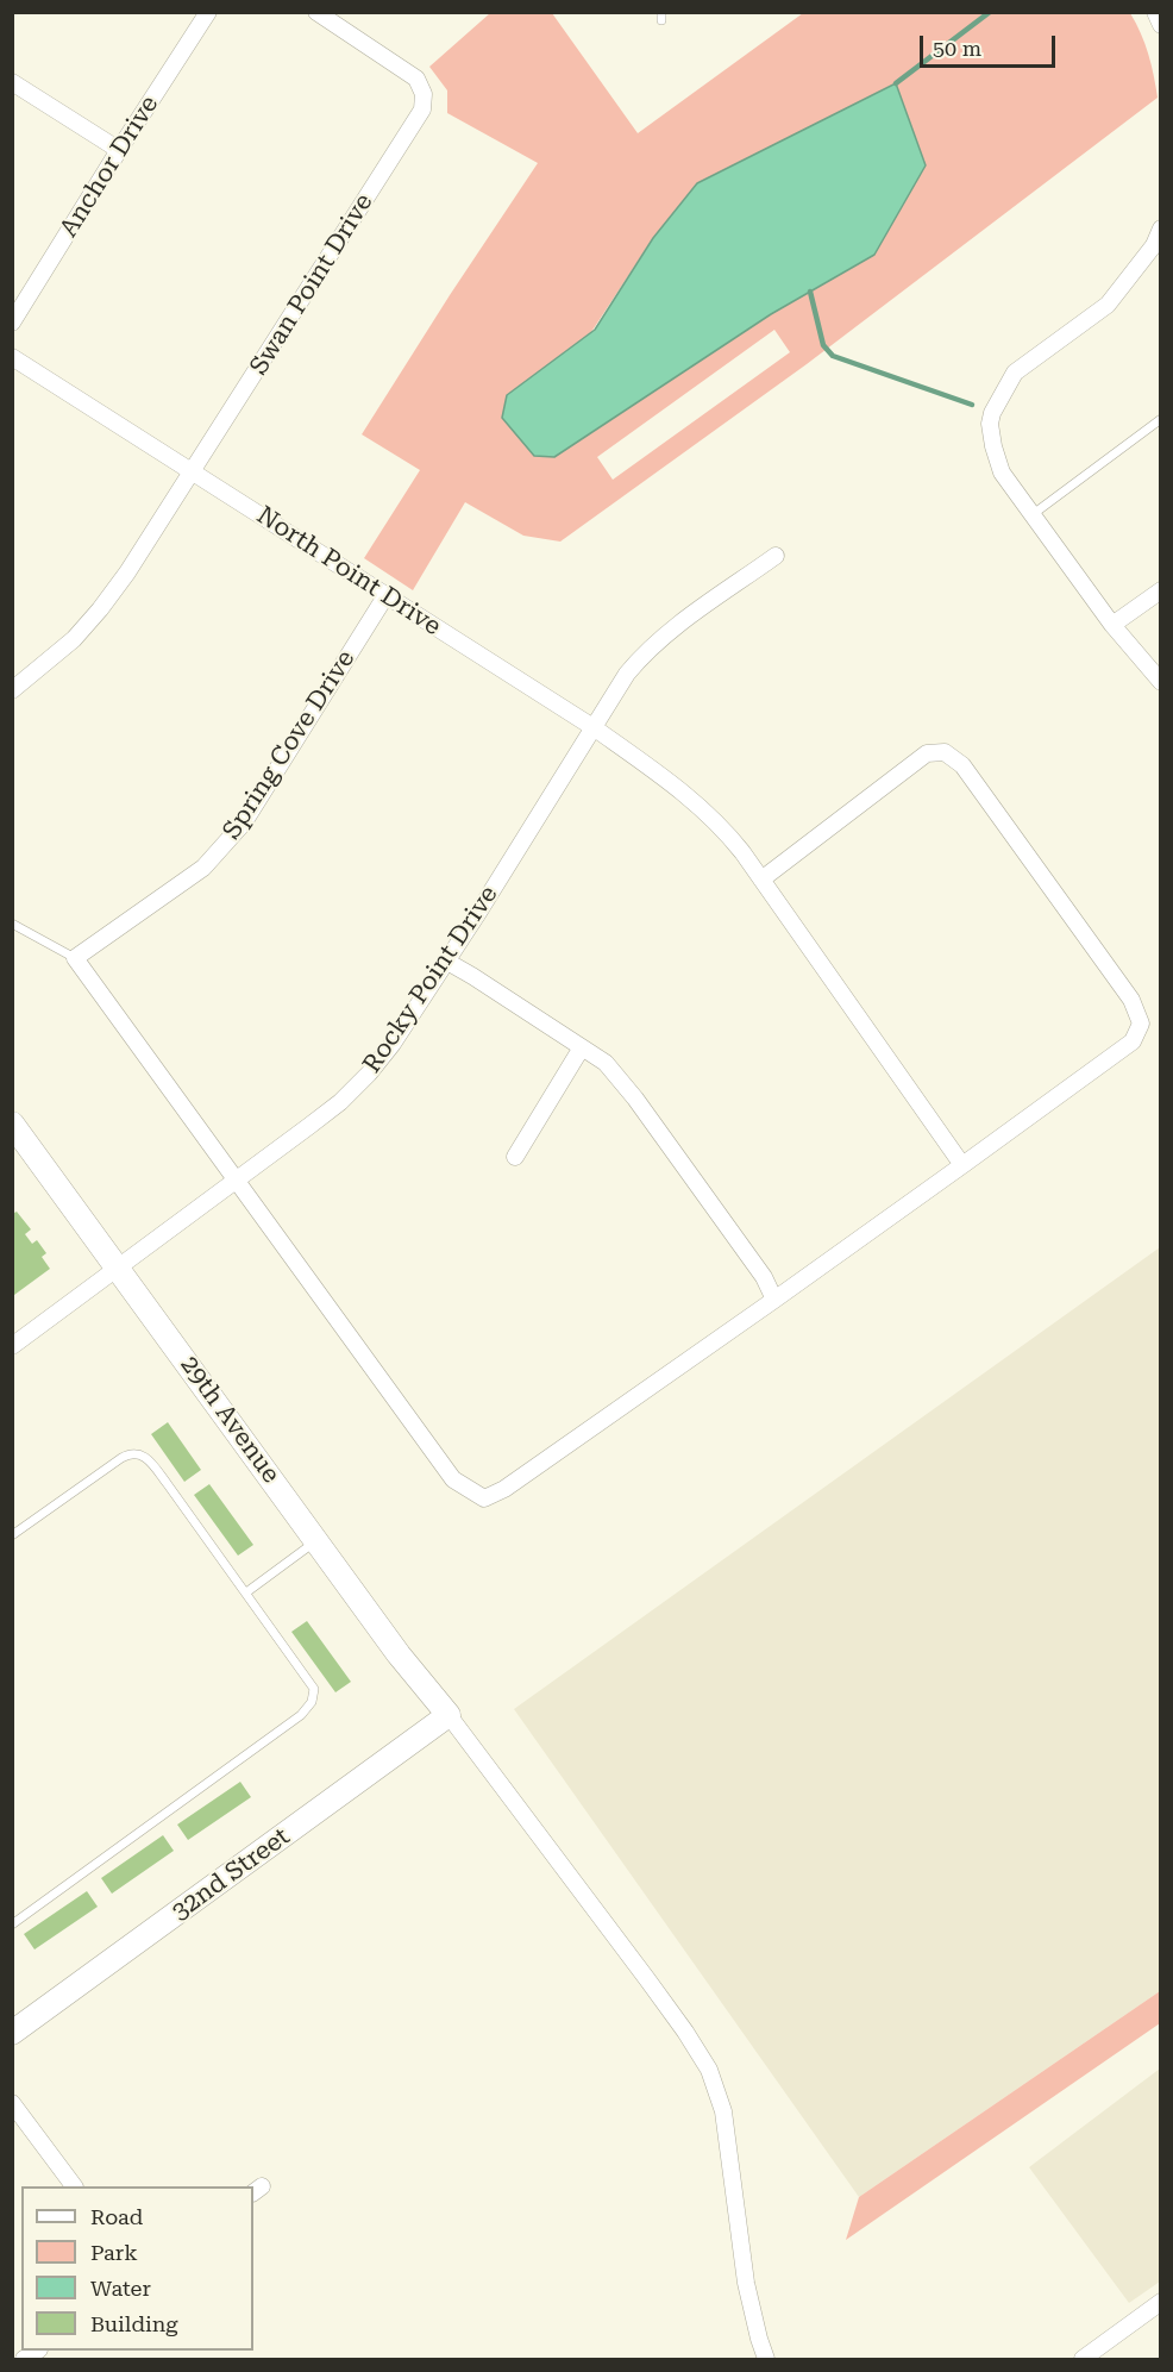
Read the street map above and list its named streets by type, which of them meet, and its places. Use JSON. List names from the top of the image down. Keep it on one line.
{"streets":{"street":["Anchor Drive","Swan Point Drive","North Point Drive","Spring Cove Drive","Rocky Point Drive","29th Avenue","32nd Street"]},"crossings":[["Swan Point Drive","North Point Drive"],["North Point Drive","Spring Cove Drive"],["North Point Drive","Rocky Point Drive"],["Rocky Point Drive","29th Avenue"],["29th Avenue","32nd Street"]],"legend":["Road","Park","Water","Building"],"scale_bar":"50 m"}
